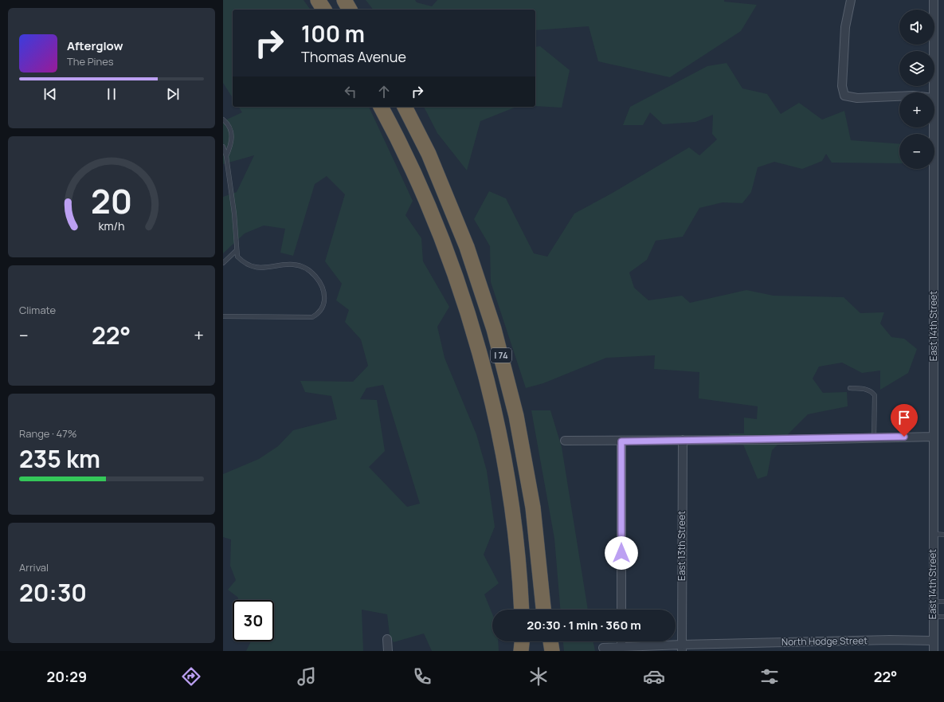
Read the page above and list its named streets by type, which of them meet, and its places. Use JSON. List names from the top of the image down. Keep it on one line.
{"streets":{"highway":["I 74"],"street":["East 14th Street","East 13th Street","North Hodge Street"]},"crossings":[["East 14th Street","North Hodge Street"],["East 13th Street","North Hodge Street"]],"page":{"map_buttons":["+","−"],"turn":["100 m","Thomas Avenue"],"song":["Afterglow","The Pines"],"tile":["Climate",["Range · 47%","235 km"],["Arrival","20:30"]],"heat":["−","22°","+"],"limit":"30","trip":"20:30 · 1 min · 360 m","tabs":["20:29","22°"],"gauge":["20","km/h"]}}
